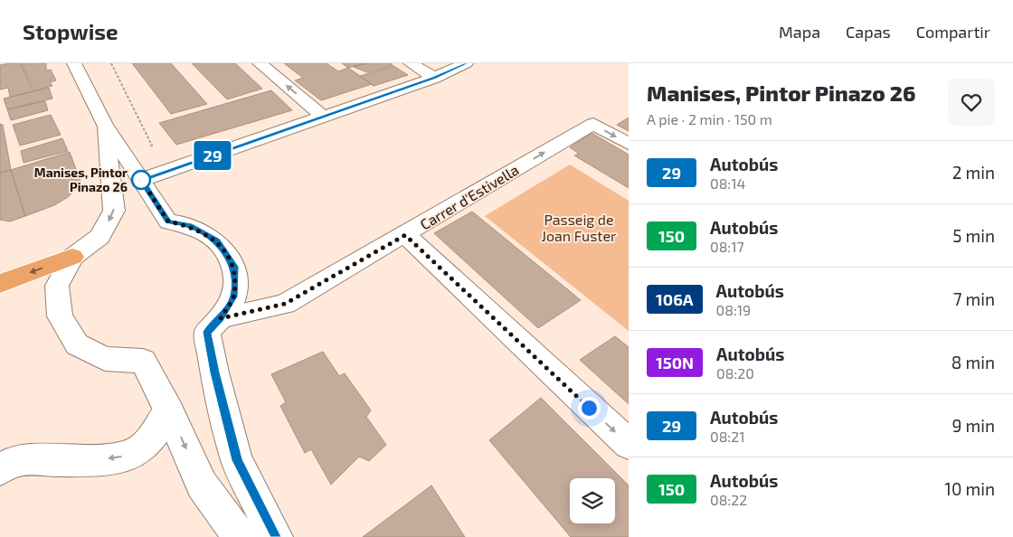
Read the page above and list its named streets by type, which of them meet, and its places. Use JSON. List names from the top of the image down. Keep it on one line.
{"streets":{"street":["Carrer d'Estivella"]},"parks":["Passeig de Joan Fuster"],"places":["Manises, Pintor Pinazo 26"],"lines":["bus line 29"],"page":{"header":"Stopwise","nav":["Mapa","Capas","Compartir"],"on_map":"29","heading":["Manises, Pintor Pinazo 26","A pie · 2 min · 150 m"],"list":[{"mark":"29","name":"Autobús","note":"08:14","value":"2 min"},{"mark":"150","name":"Autobús","note":"08:17","value":"5 min"},{"mark":"106A","name":"Autobús","note":"08:19","value":"7 min"},{"mark":"150N","name":"Autobús","note":"08:20","value":"8 min"},{"mark":"29","name":"Autobús","note":"08:21","value":"9 min"},{"mark":"150","name":"Autobús","note":"08:22","value":"10 min"}]}}
